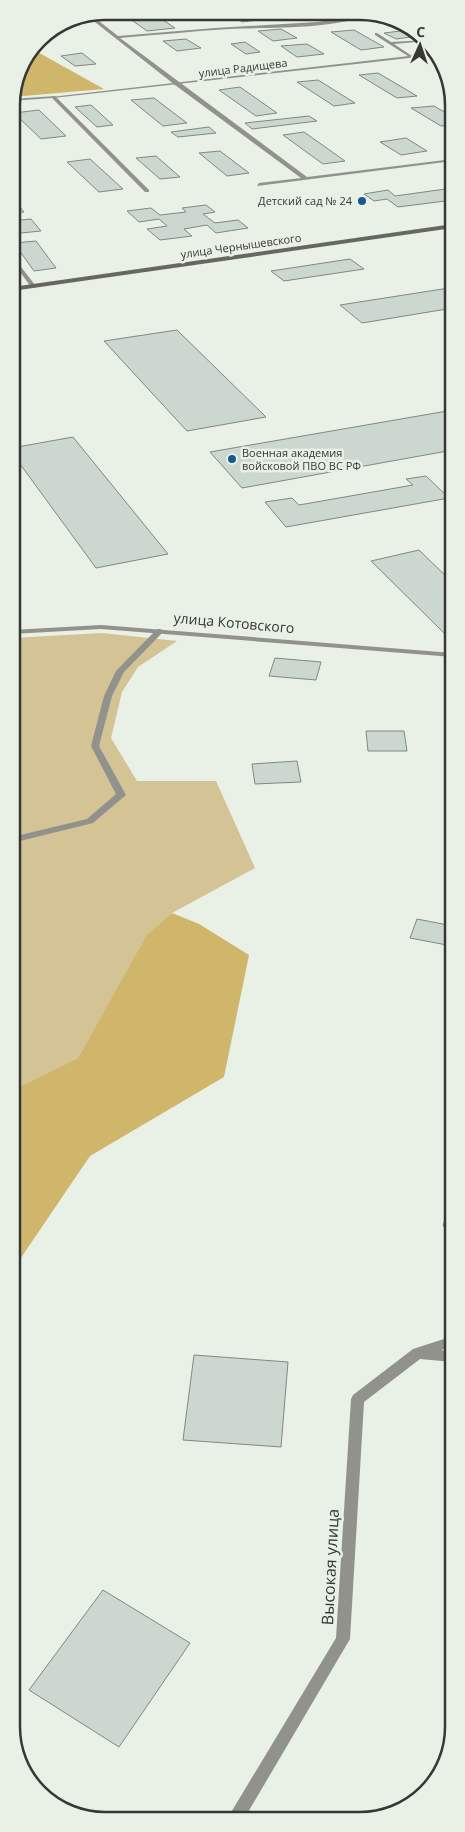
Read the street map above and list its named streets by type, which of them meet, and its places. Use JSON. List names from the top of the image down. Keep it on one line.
{"streets":{"street":["улица Радищева","улица Чернышевского","улица Котовского","Высокая улица"]},"places":["Детский сад № 24","Военная академия войсковой ПВО ВС РФ"],"north":"top"}
